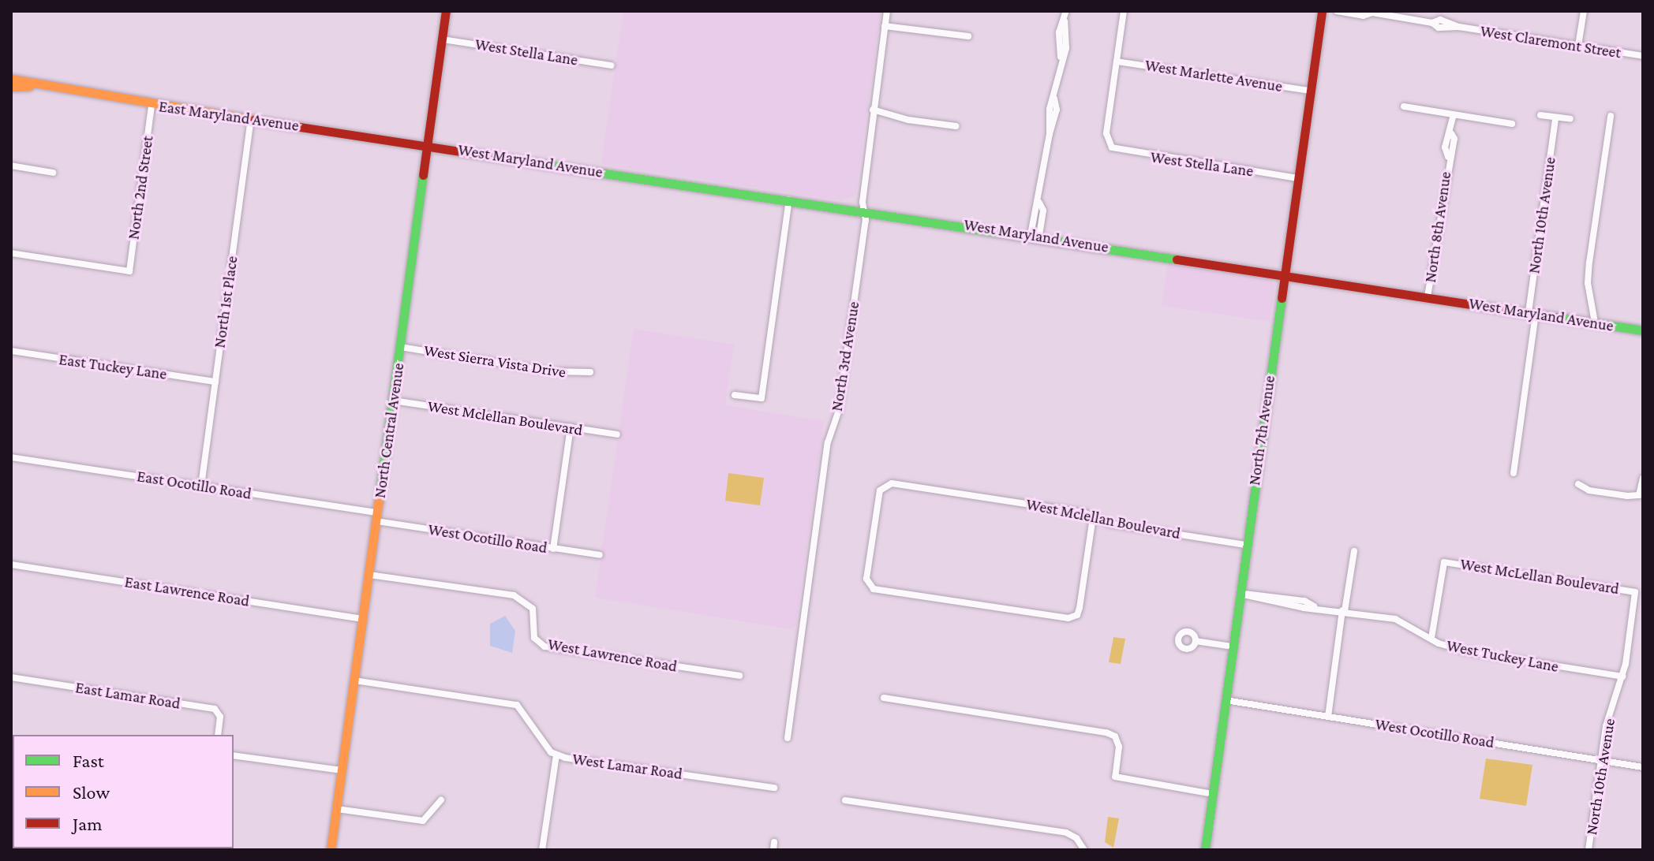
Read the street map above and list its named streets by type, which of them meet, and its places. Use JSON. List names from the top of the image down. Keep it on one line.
{"streets":{"main road":["East Maryland Avenue","West Maryland Avenue","North Central Avenue","North 7th Avenue"],"street":["West Claremont Street","West Stella Lane","West Marlette Avenue","North 2nd Street","North 10th Avenue","North 8th Avenue","North 1st Place","North 3rd Avenue","West Sierra Vista Drive","East Tuckey Lane","West Mclellan Boulevard","East Ocotillo Road","West Ocotillo Road","West McLellan Boulevard","East Lawrence Road","West Lawrence Road","West Tuckey Lane","East Lamar Road","West Lamar Road"]},"crossings":[["West Stella Lane","West Marlette Avenue"],["West Stella Lane","North Central Avenue"],["West Stella Lane","North 7th Avenue"],["West Marlette Avenue","North 7th Avenue"],["East Maryland Avenue","West Maryland Avenue"],["East Maryland Avenue","North 2nd Street"],["East Maryland Avenue","North 1st Place"],["East Maryland Avenue","North Central Avenue"],["West Maryland Avenue","North 10th Avenue"],["West Maryland Avenue","North 8th Avenue"],["West Maryland Avenue","North 3rd Avenue"],["West Maryland Avenue","North Central Avenue"],["West Maryland Avenue","North 7th Avenue"],["North 10th Avenue","West Ocotillo Road"],["North 10th Avenue","West McLellan Boulevard"],["North 10th Avenue","West Tuckey Lane"],["North 1st Place","East Tuckey Lane"],["North 1st Place","East Ocotillo Road"],["West Sierra Vista Drive","North Central Avenue"],["West Mclellan Boulevard","North Central Avenue"],["West Mclellan Boulevard","North 7th Avenue"],["North Central Avenue","East Ocotillo Road"],["North Central Avenue","West Ocotillo Road"],["North Central Avenue","East Lawrence Road"],["North Central Avenue","West Lawrence Road"],["North Central Avenue","West Lamar Road"],["North 7th Avenue","West Ocotillo Road"],["North 7th Avenue","West Tuckey Lane"],["East Ocotillo Road","West Ocotillo Road"],["West McLellan Boulevard","West Tuckey Lane"]],"legend":["Fast","Slow","Jam"]}
